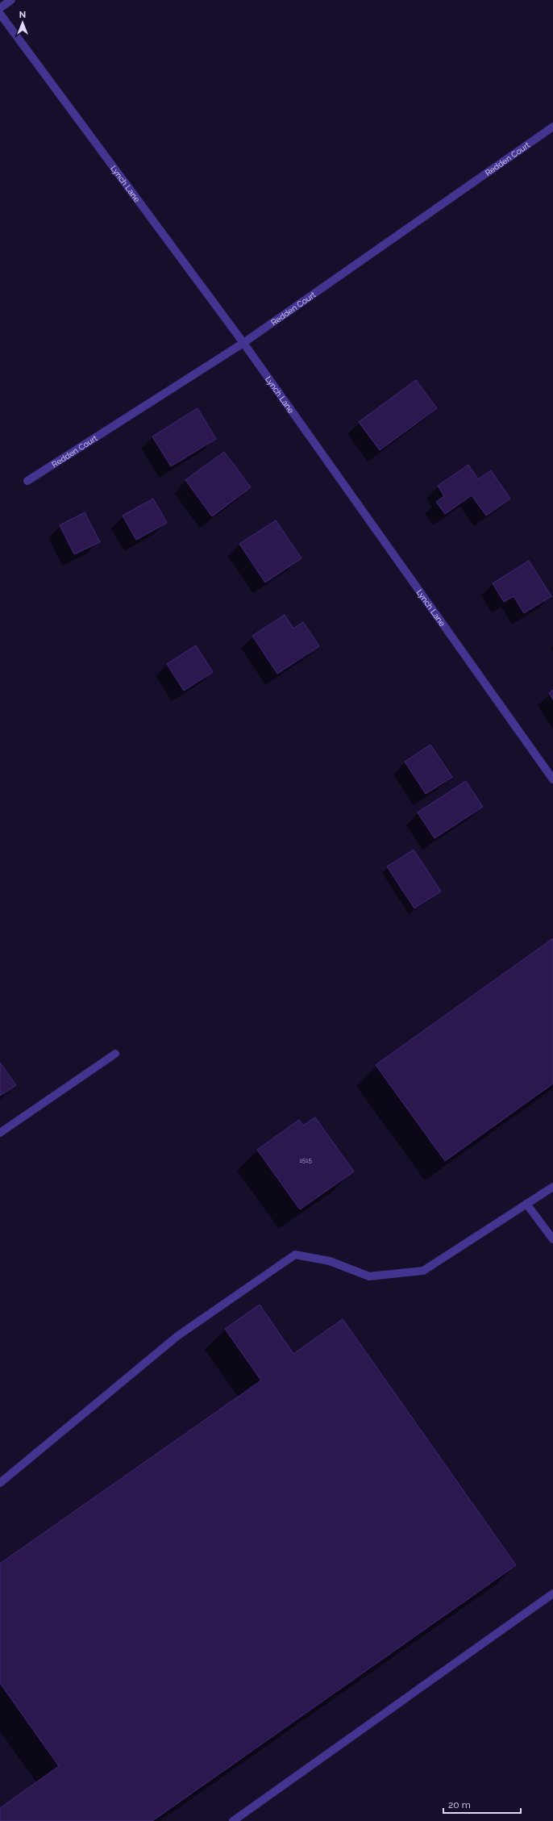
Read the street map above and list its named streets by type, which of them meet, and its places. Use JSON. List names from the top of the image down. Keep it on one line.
{"streets":{"street":["Redden Court","Lynch Lane"]},"crossings":[["Redden Court","Lynch Lane"]],"house_numbers":["1515"],"scale_bar":"20 m","north":"top"}
